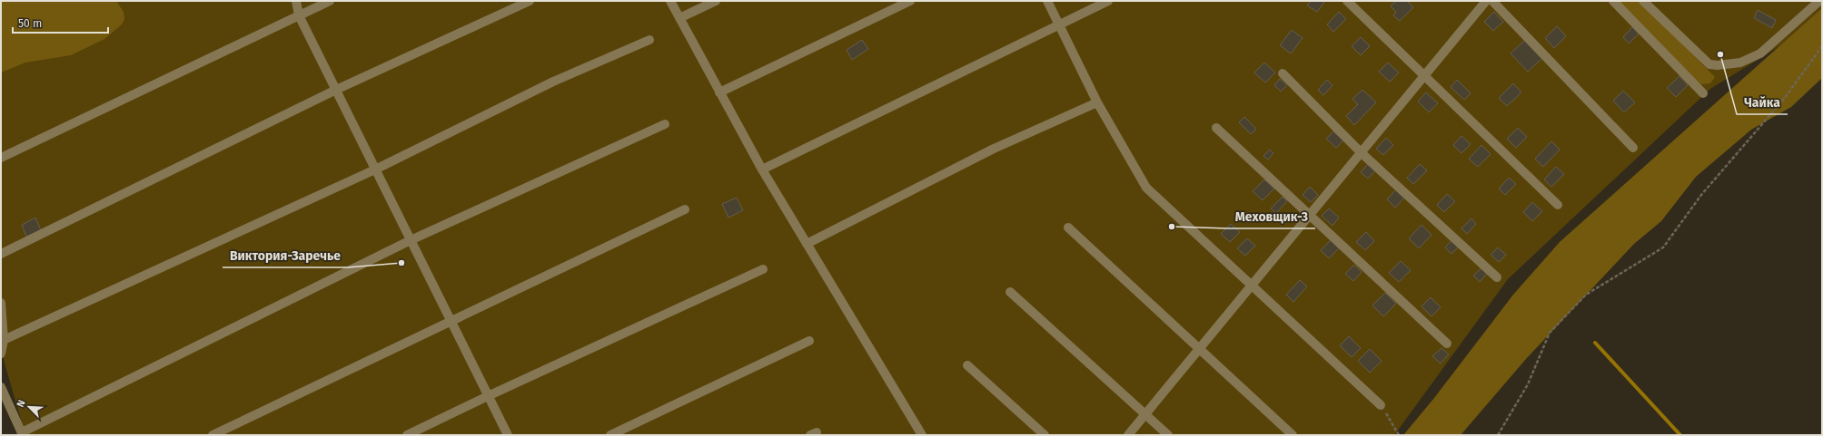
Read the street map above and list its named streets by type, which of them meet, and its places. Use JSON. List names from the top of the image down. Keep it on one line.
{"places":["Чайка","Меховщик-3","Виктория-Заречье"],"scale_bar":"50 m","north":"top left"}
